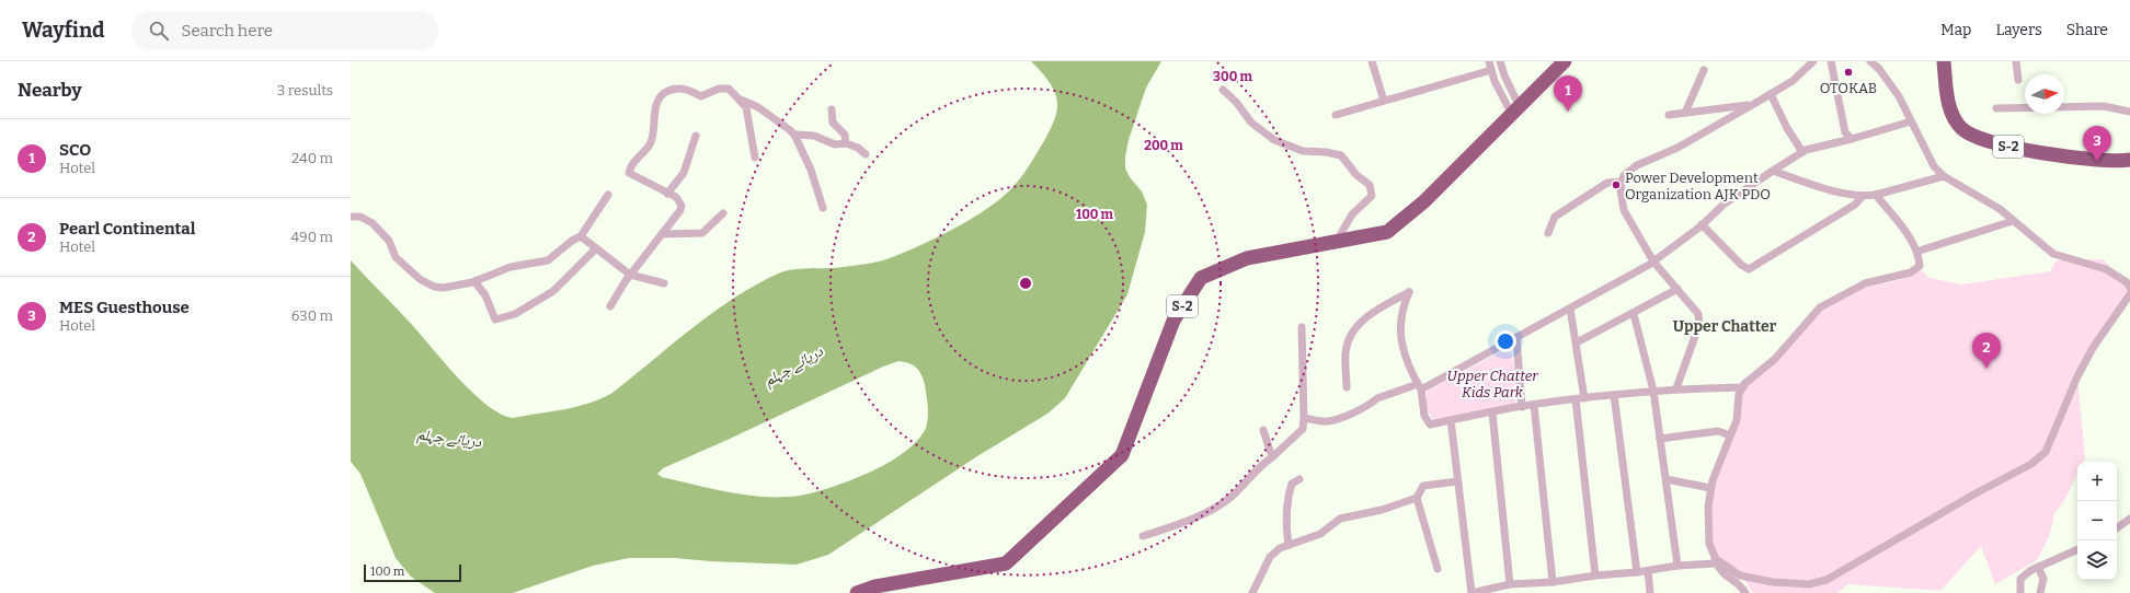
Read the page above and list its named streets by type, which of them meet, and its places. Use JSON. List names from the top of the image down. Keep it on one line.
{"streets":{"highway":["S-2"]},"districts":["Upper Chatter"],"water":["دریائے جہلم"],"parks":["Upper Chatter Kids Park"],"places":["OTOKAB","Power Development Organization AJK PDO"],"scale_bar":"100 m","north":"right","page":{"header":"Wayfind","search":"Search here","nav":["Map","Layers","Share"],"heading":["Nearby","3 results"],"pins":["1","3","2"],"list":[{"mark":"1","name":"SCO","note":"Hotel","value":"240 m"},{"mark":"2","name":"Pearl Continental","note":"Hotel","value":"490 m"},{"mark":"3","name":"MES Guesthouse","note":"Hotel","value":"630 m"}],"map_buttons":["+","−"],"scale":"100 m"},"rings":["300 m","200 m","100 m"]}
